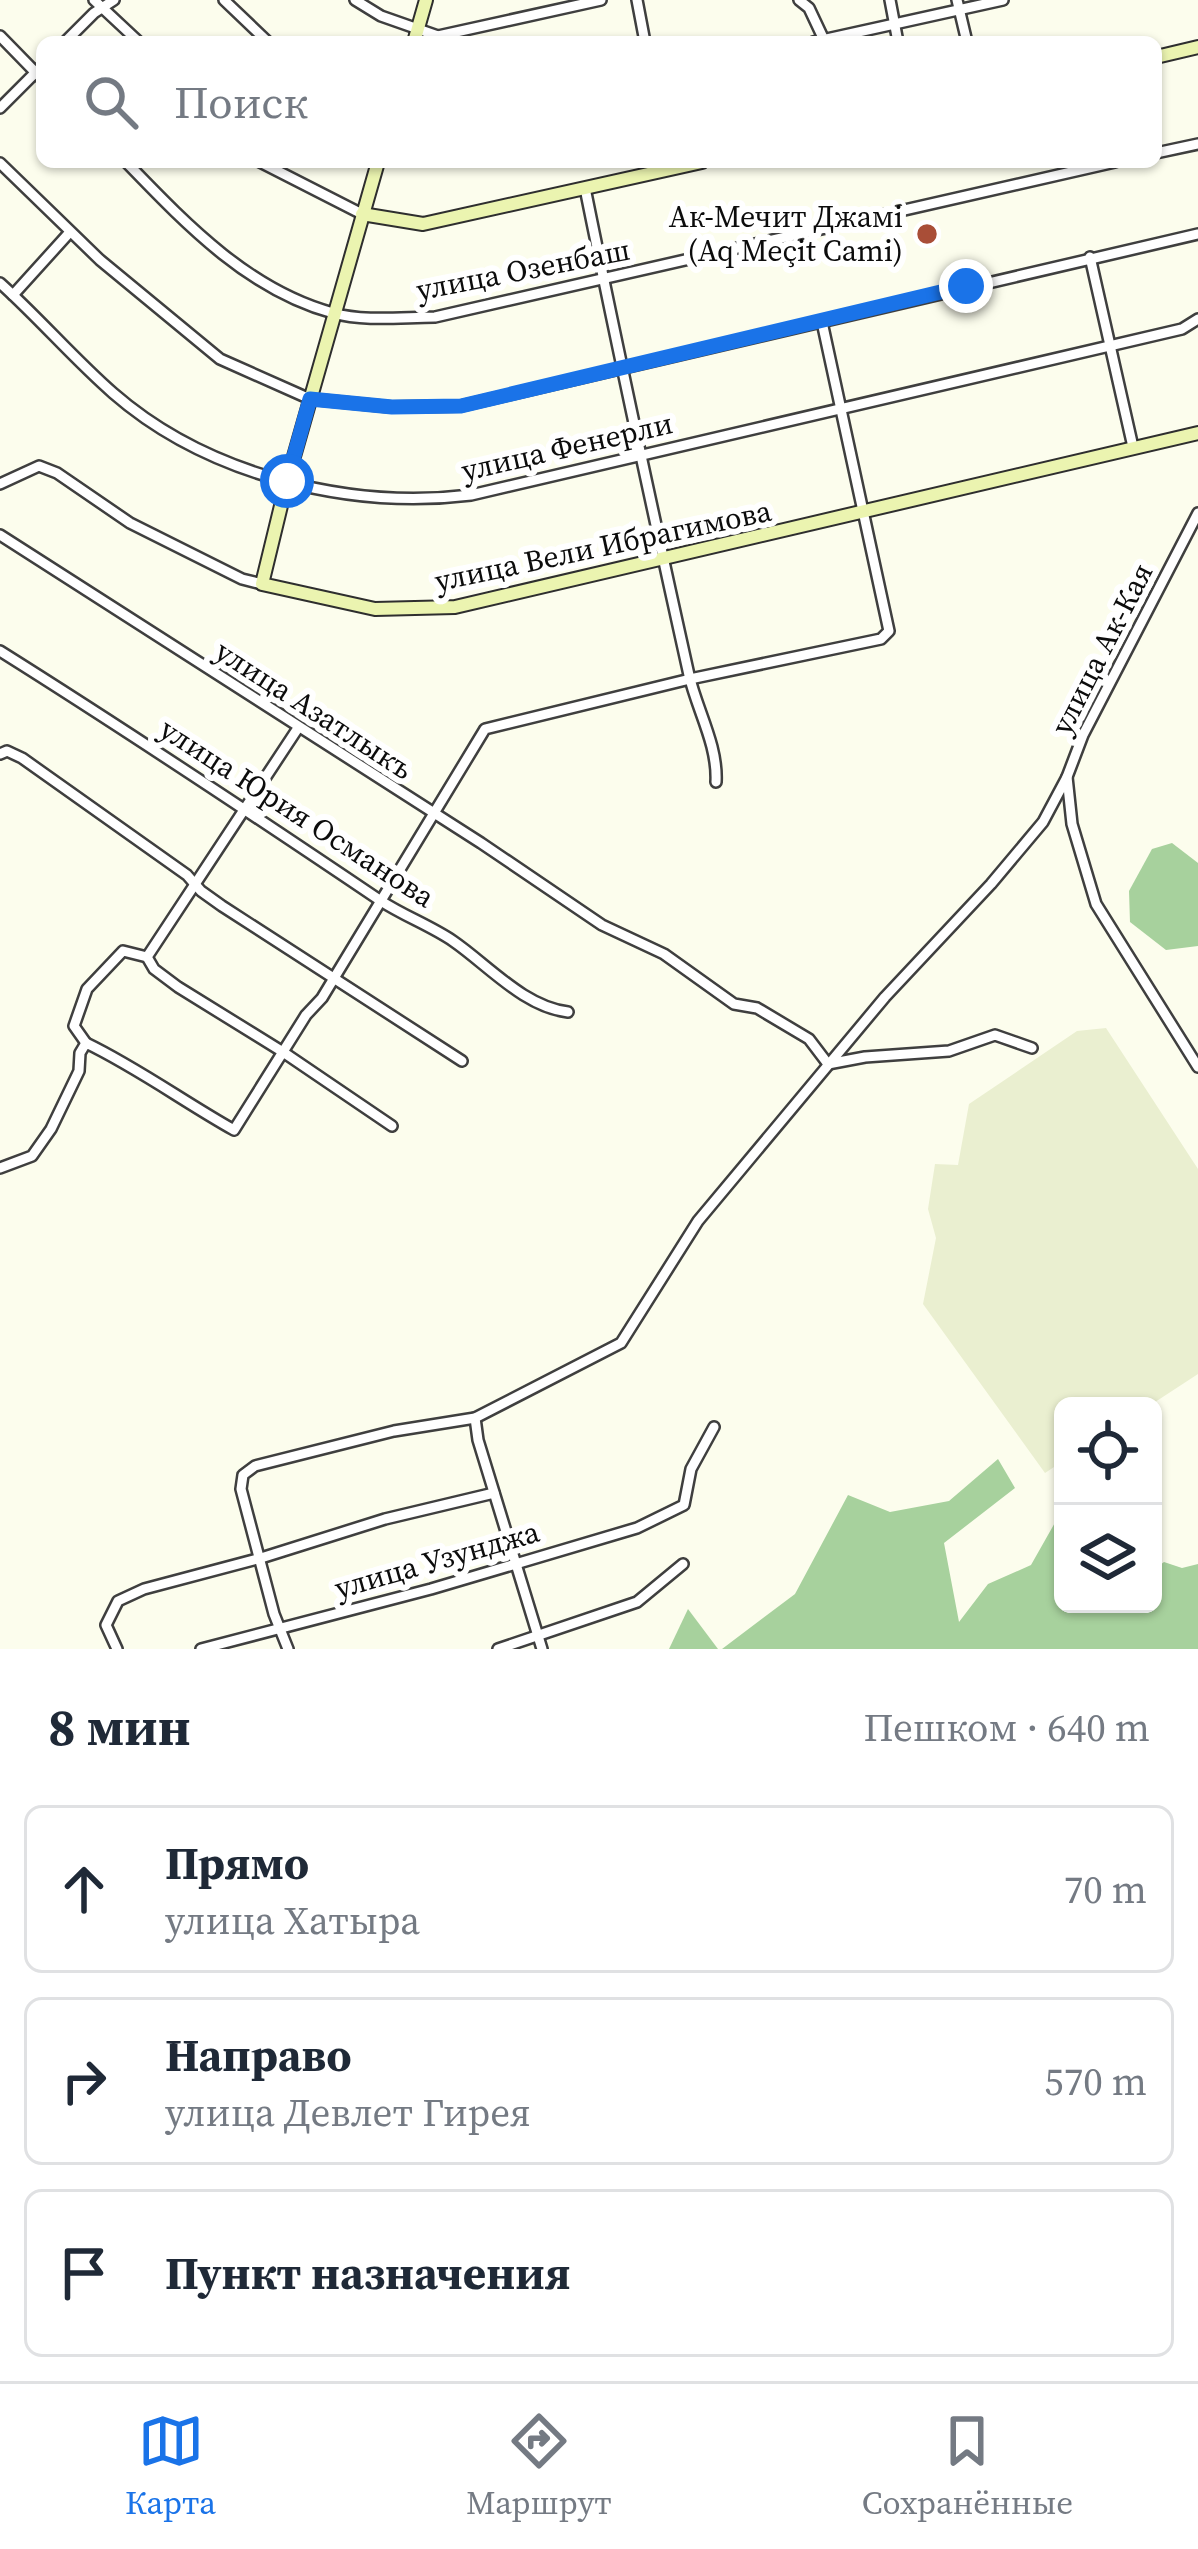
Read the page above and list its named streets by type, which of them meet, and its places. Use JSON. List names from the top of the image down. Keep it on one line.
{"streets":{"street":["улица Озенбаш","улица Фенерли","улица Вели Ибрагимова","улица Ак-Кая","улица Азатлыкъ","улица Юрия Османова","улица Узунджа"]},"places":["Ак-Мечит Джамі (Aq Meçit Cami)"],"page":{"search":"Поиск","heading":["8 мин","Пешком · 640 m"],"list":[["Прямо","улица Хатыра","70 m"],["Направо","улица Девлет Гирея","570 m"],"Пункт назначения"],"nav":["Карта","Маршрут","Сохранённые"]}}
